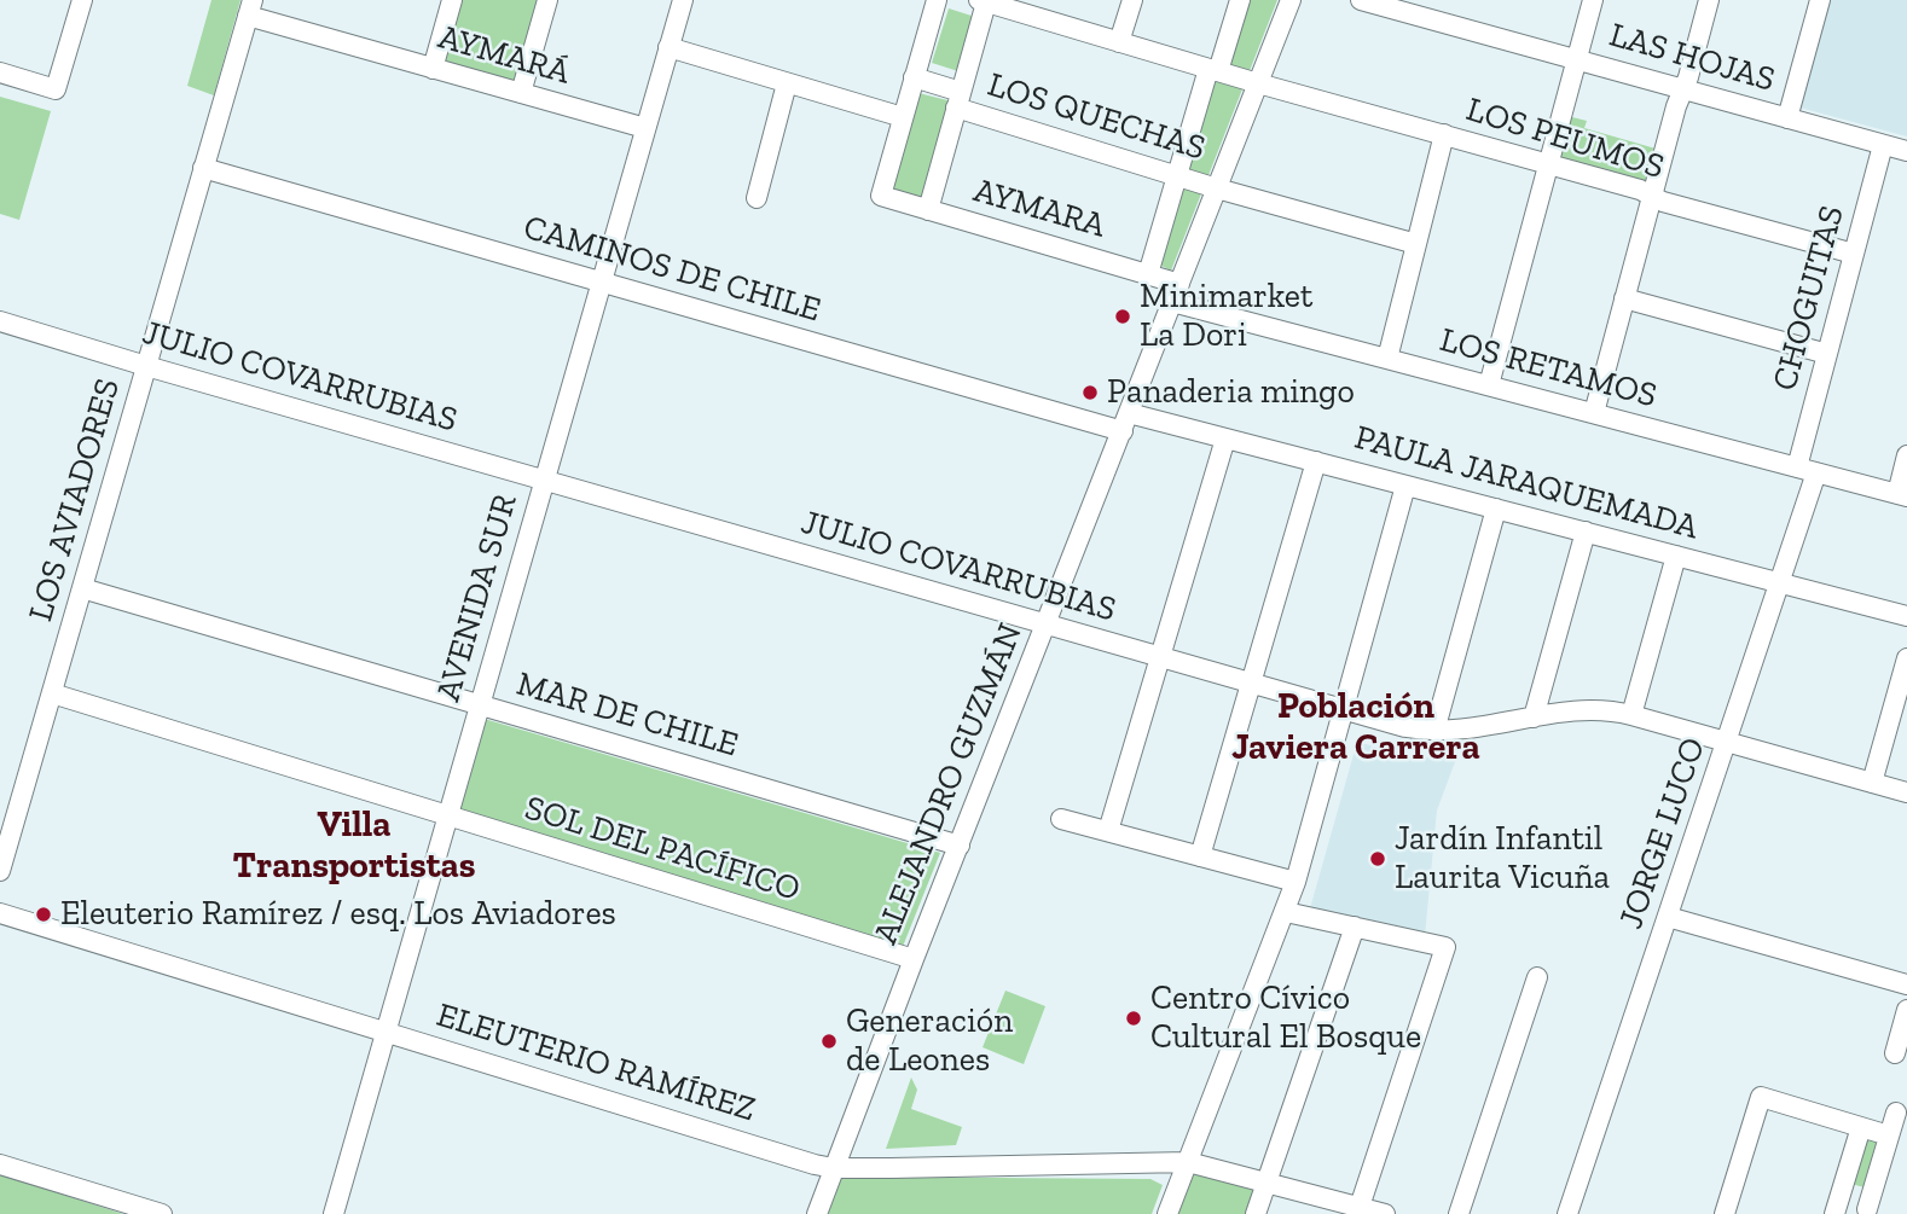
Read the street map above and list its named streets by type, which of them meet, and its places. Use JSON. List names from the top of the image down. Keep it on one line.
{"streets":{"street":["AYMARÁ","LAS HOJAS","LOS QUECHAS","LOS PEUMOS","AYMARA","CAMINOS DE CHILE","CHOGUITAS","LOS RETAMOS","JULIO COVARRUBIAS","PAULA JARAQUEMADA","LOS AVIADORES","AVENIDA SUR","MAR DE CHILE","ALEJANDRO GUZMÁN","JORGE LUCO","SOL DEL PACÍFICO","ELEUTERIO RAMÍREZ"]},"crossings":[["AYMARÁ","LOS AVIADORES"],["AYMARÁ","AVENIDA SUR"],["LAS HOJAS","CHOGUITAS"],["LOS QUECHAS","ALEJANDRO GUZMÁN"],["LOS PEUMOS","CHOGUITAS"],["LOS PEUMOS","ALEJANDRO GUZMÁN"],["AYMARA","LOS RETAMOS"],["AYMARA","ALEJANDRO GUZMÁN"],["CAMINOS DE CHILE","PAULA JARAQUEMADA"],["CAMINOS DE CHILE","LOS AVIADORES"],["CAMINOS DE CHILE","AVENIDA SUR"],["CAMINOS DE CHILE","ALEJANDRO GUZMÁN"],["CHOGUITAS","LOS RETAMOS"],["CHOGUITAS","JORGE LUCO"],["LOS RETAMOS","ALEJANDRO GUZMÁN"],["LOS RETAMOS","JORGE LUCO"],["JULIO COVARRUBIAS","LOS AVIADORES"],["JULIO COVARRUBIAS","AVENIDA SUR"],["JULIO COVARRUBIAS","ALEJANDRO GUZMÁN"],["JULIO COVARRUBIAS","JORGE LUCO"],["PAULA JARAQUEMADA","ALEJANDRO GUZMÁN"],["PAULA JARAQUEMADA","JORGE LUCO"],["LOS AVIADORES","MAR DE CHILE"],["LOS AVIADORES","SOL DEL PACÍFICO"],["AVENIDA SUR","MAR DE CHILE"],["AVENIDA SUR","SOL DEL PACÍFICO"],["AVENIDA SUR","ELEUTERIO RAMÍREZ"],["MAR DE CHILE","ALEJANDRO GUZMÁN"],["ALEJANDRO GUZMÁN","SOL DEL PACÍFICO"],["ALEJANDRO GUZMÁN","ELEUTERIO RAMÍREZ"]],"districts":["Población Javiera Carrera","Villa Transportistas"],"places":["Minimarket La Dori","Panaderia mingo","Jardín Infantil Laurita Vicuña","Eleuterio Ramírez / esq. Los Aviadores","Centro Cívico Cultural El Bosque","Generación de Leones"]}
